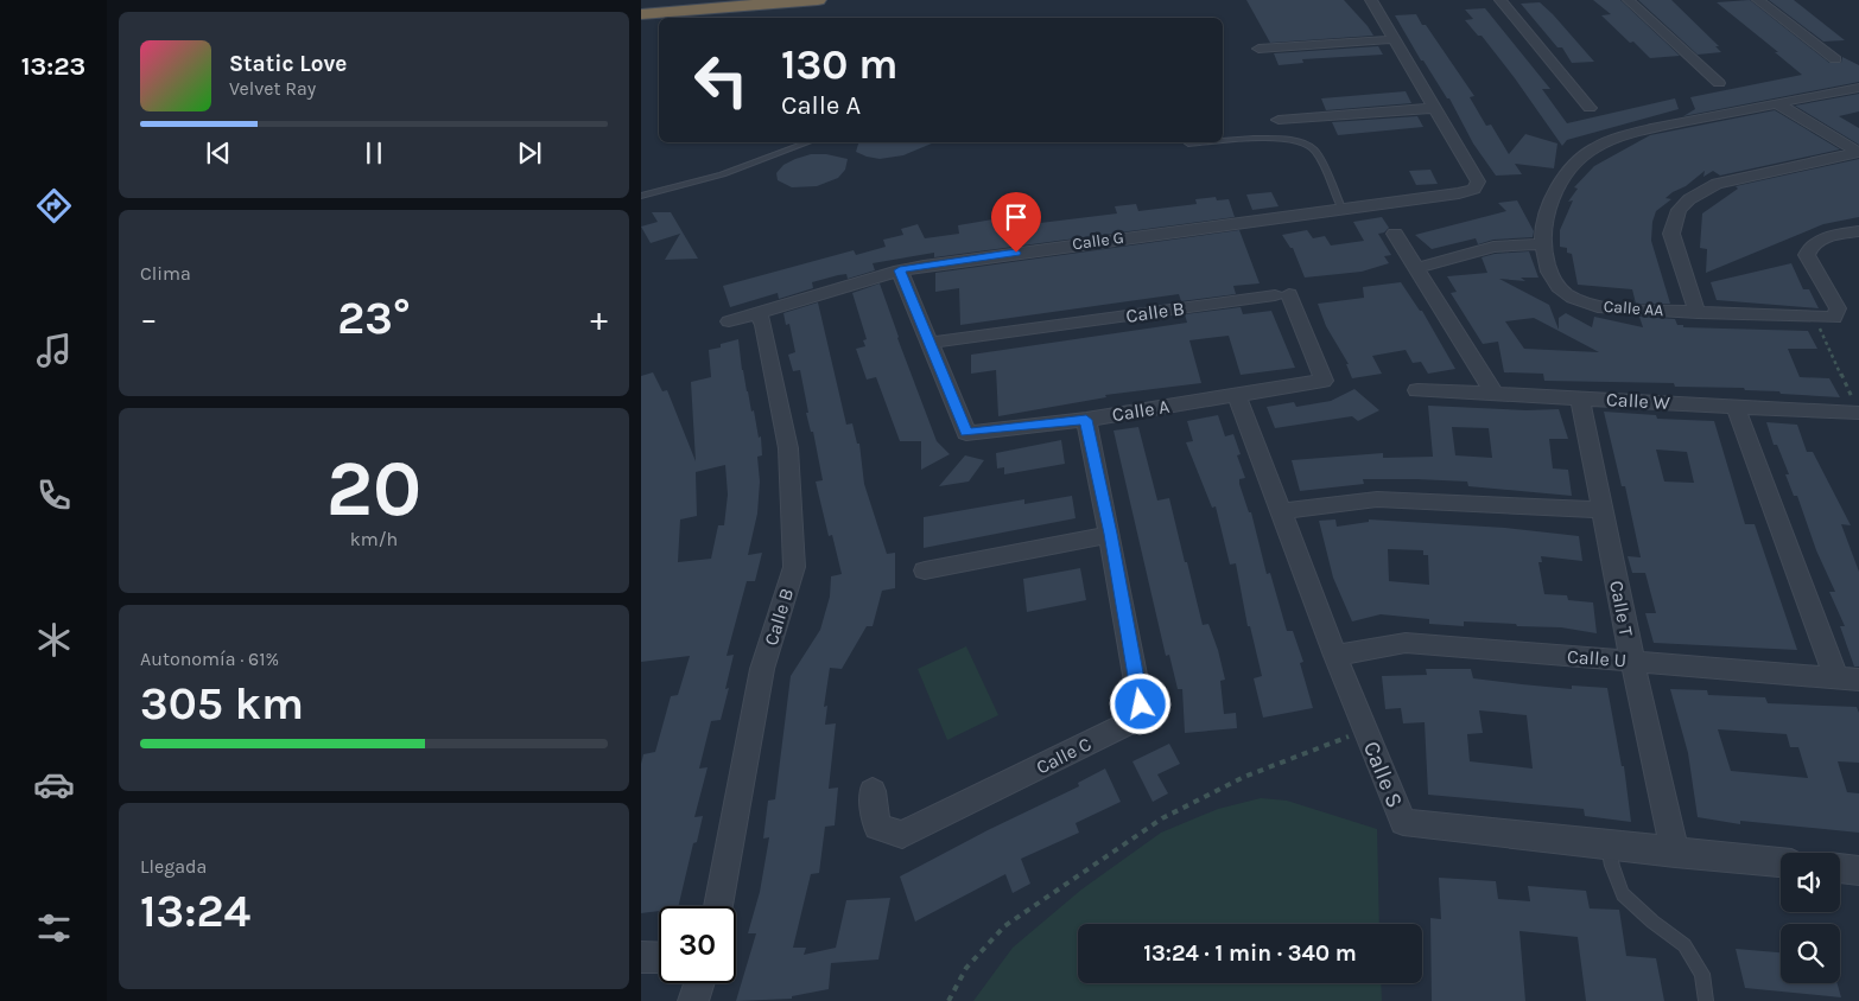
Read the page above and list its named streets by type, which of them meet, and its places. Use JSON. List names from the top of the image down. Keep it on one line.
{"streets":{"street":["Calle G","Calle AA","Calle B","Calle W","Calle A","Calle T","Calle U","Calle C","Calle S"]},"crossings":[["Calle G","Calle B"],["Calle G","Calle A"],["Calle B","Calle A"],["Calle W","Calle T"],["Calle A","Calle C"],["Calle A","Calle S"],["Calle T","Calle U"],["Calle T","Calle S"],["Calle U","Calle S"]],"page":{"tabs":"13:23","turn":["130 m","Calle A"],"song":["Static Love","Velvet Ray"],"tile":["Clima",["20","km/h"],["Autonomía · 61%","305 km"],["Llegada","13:24"]],"heat":["−","23°","+"],"limit":"30","trip":"13:24 · 1 min · 340 m"}}
